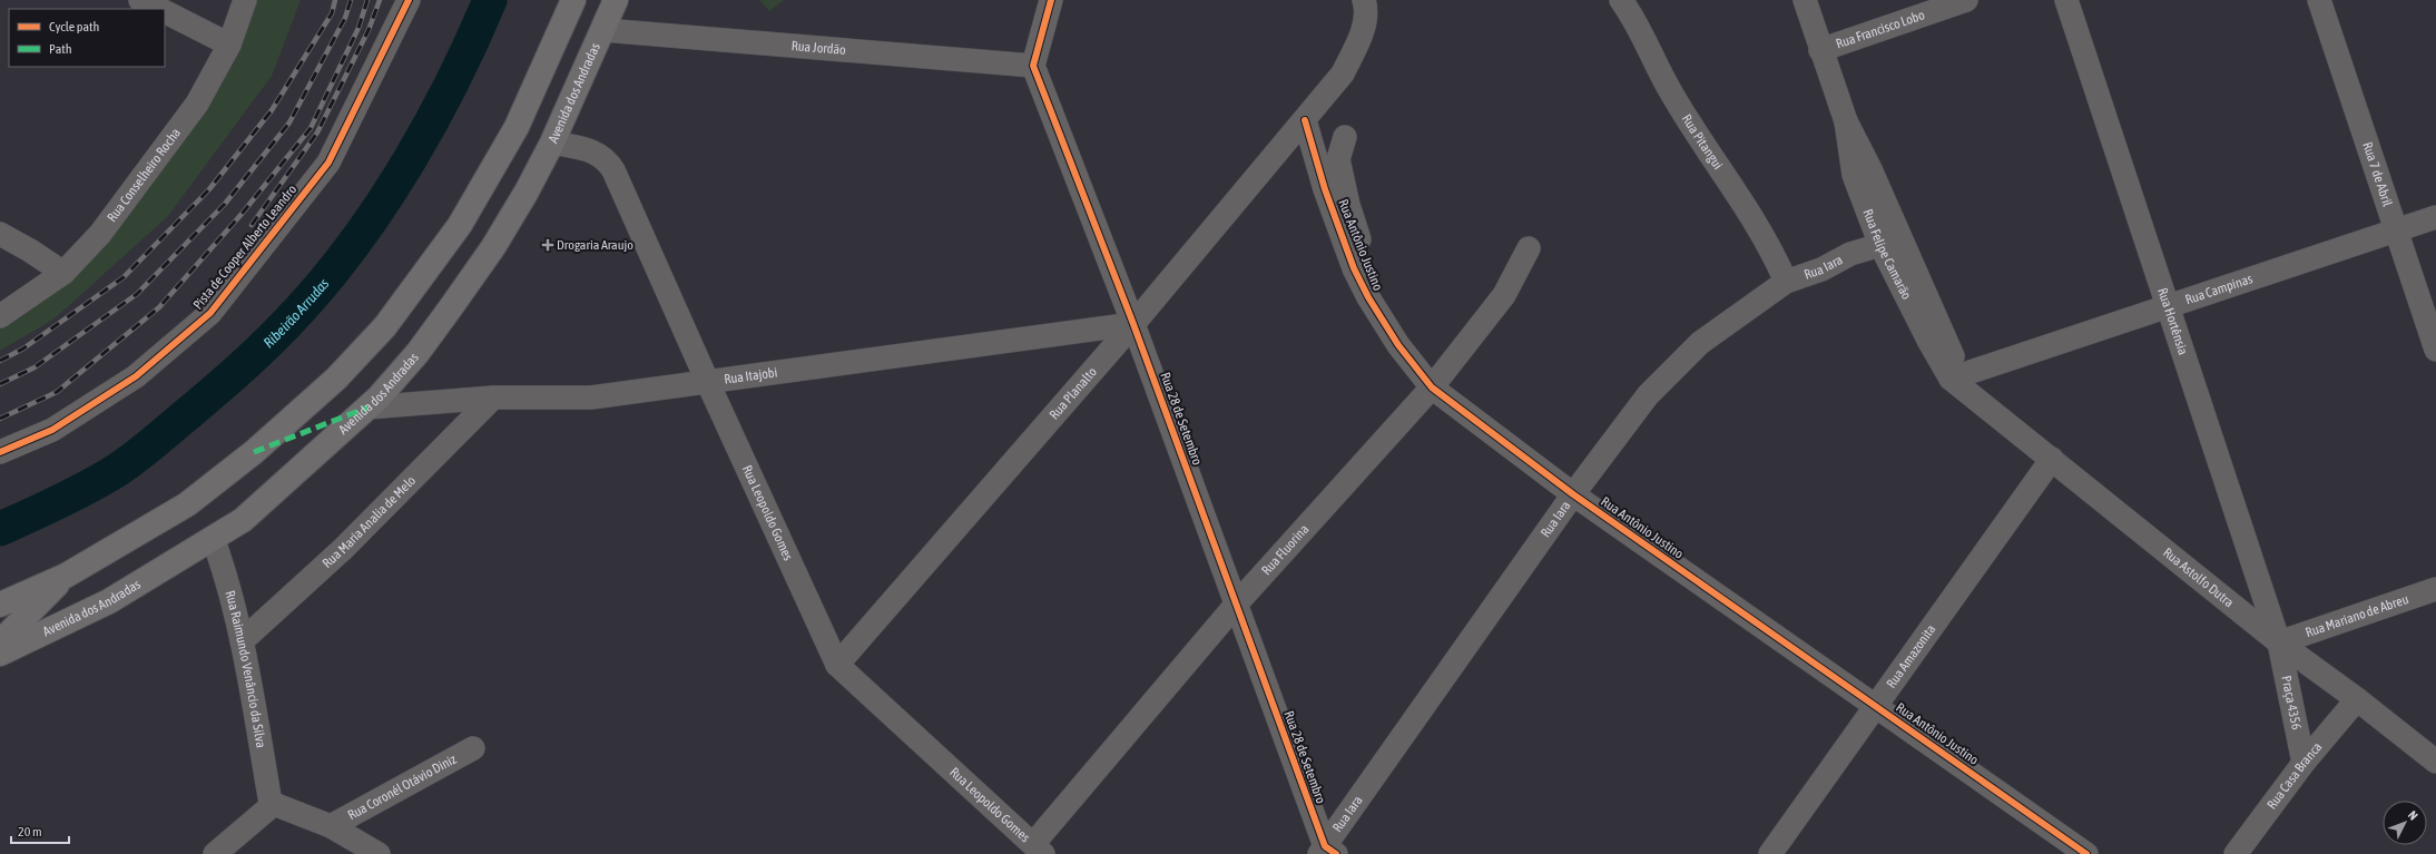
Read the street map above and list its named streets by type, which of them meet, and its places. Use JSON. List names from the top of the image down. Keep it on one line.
{"streets":{"main road":["Avenida dos Andradas"],"street":["Rua Francisco Lobo","Rua Jordão","Rua Pitangui","Rua Conselheiro Rocha","Rua 7 de Abril","Rua Antônio Justino","Pista de Cooper Alberto Leandro","Rua Felipe Camarão","Rua Iara","Rua Campinas","Rua Hortênsia","Rua Itajobi","Rua Planalto","Rua 28 de Setembro","Rua Leopoldo Gomes","Rua Maria Analia de Melo","Rua Fluorina","Rua Astolfo Dutra","Rua Mariano de Abreu","Rua Amazonita","Rua Raimundo Venâncio da Silva","Praça 4356","Rua Casa Branca","Rua Coronél Otávio Diniz"]},"crossings":[["Rua Francisco Lobo","Rua Felipe Camarão"],["Rua Jordão","Avenida dos Andradas"],["Rua Jordão","Rua 28 de Setembro"],["Avenida dos Andradas","Rua Itajobi"],["Avenida dos Andradas","Rua Leopoldo Gomes"],["Avenida dos Andradas","Rua Raimundo Venâncio da Silva"],["Rua Pitangui","Rua Iara"],["Rua 7 de Abril","Rua Campinas"],["Rua Antônio Justino","Rua Iara"],["Rua Antônio Justino","Rua Planalto"],["Rua Antônio Justino","Rua Fluorina"],["Rua Antônio Justino","Rua Amazonita"],["Rua Felipe Camarão","Rua Iara"],["Rua Felipe Camarão","Rua Campinas"],["Rua Felipe Camarão","Rua Astolfo Dutra"],["Rua Iara","Rua 28 de Setembro"],["Rua Campinas","Rua Hortênsia"],["Rua Campinas","Rua Astolfo Dutra"],["Rua Hortênsia","Rua Astolfo Dutra"],["Rua Hortênsia","Rua Mariano de Abreu"],["Rua Hortênsia","Praça 4356"],["Rua Itajobi","Rua Planalto"],["Rua Itajobi","Rua 28 de Setembro"],["Rua Itajobi","Rua Leopoldo Gomes"],["Rua Itajobi","Rua Maria Analia de Melo"],["Rua Planalto","Rua 28 de Setembro"],["Rua Planalto","Rua Leopoldo Gomes"],["Rua 28 de Setembro","Rua Fluorina"],["Rua Leopoldo Gomes","Rua Fluorina"],["Rua Maria Analia de Melo","Rua Raimundo Venâncio da Silva"],["Rua Astolfo Dutra","Rua Mariano de Abreu"],["Rua Astolfo Dutra","Rua Amazonita"],["Rua Astolfo Dutra","Praça 4356"],["Rua Astolfo Dutra","Rua Casa Branca"],["Rua Mariano de Abreu","Praça 4356"],["Praça 4356","Rua Casa Branca"]],"water":["Ribeirão Arrudas"],"places":{"health":["Drogaria Araujo"]},"legend":["Cycle path","Path"],"scale_bar":"20 m","north":"top right"}
